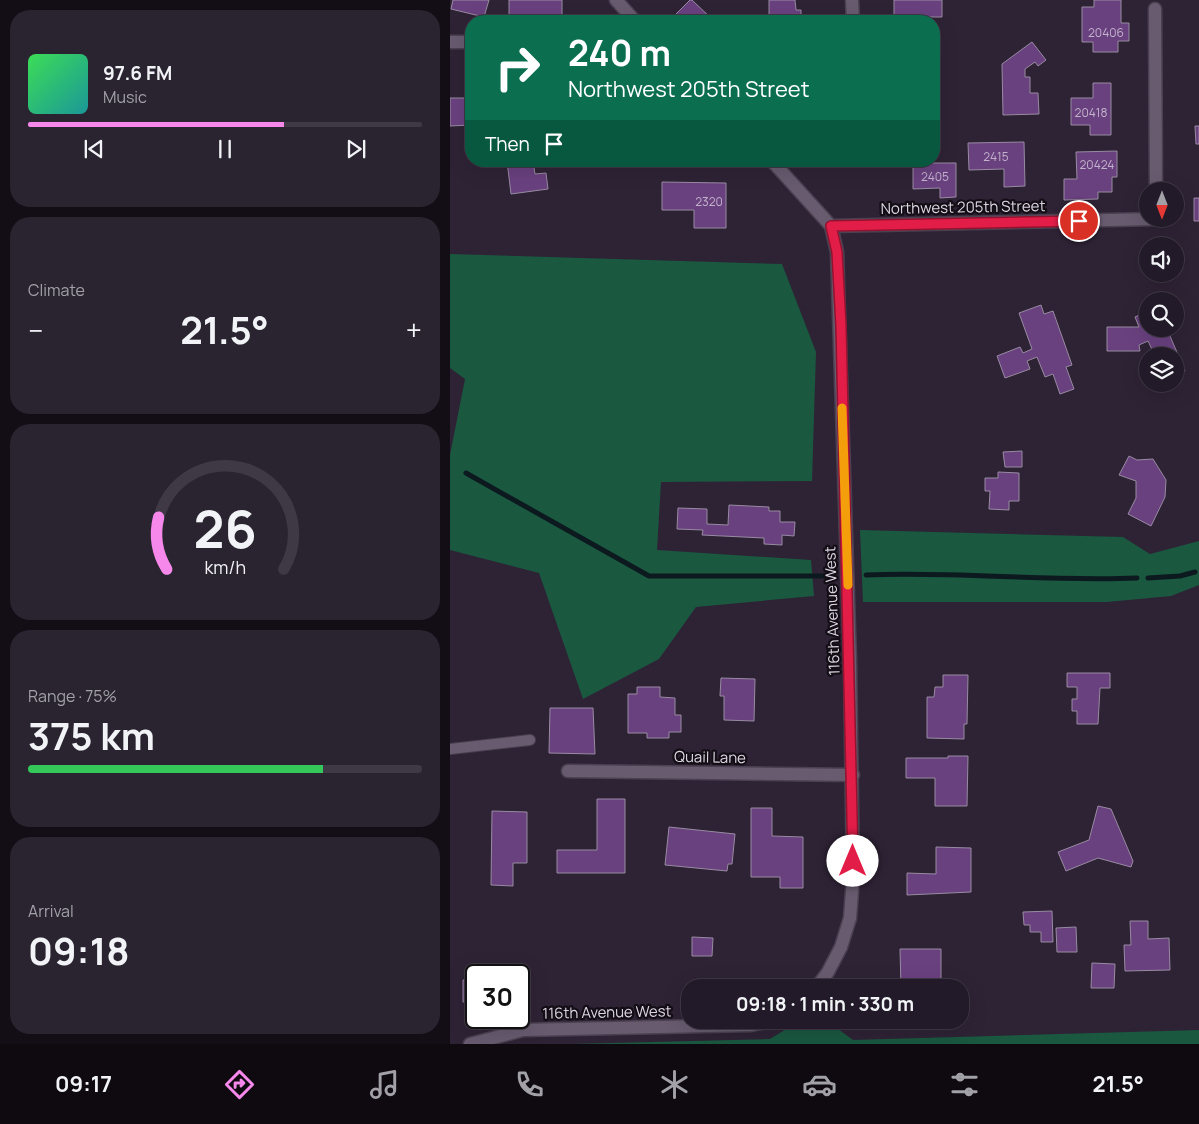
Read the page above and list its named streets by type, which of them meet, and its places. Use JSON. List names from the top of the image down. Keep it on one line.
{"streets":{"street":["Northwest 205th Street","116th Avenue West","Quail Lane"]},"crossings":[["Northwest 205th Street","116th Avenue West"],["116th Avenue West","Quail Lane"]],"house_numbers":["20406","20418","2415","20424","2405","2320"],"north":"bottom","page":{"turn":["240 m","Northwest 205th Street"],"song":["97.6 FM","Music"],"then":"Then","tile":["Climate",["Range · 75%","375 km"],["Arrival","09:18"]],"heat":["−","21.5°","+"],"limit":"30","trip":"09:18 · 1 min · 330 m","tabs":["09:17","21.5°"],"gauge":["26","km/h"]}}
